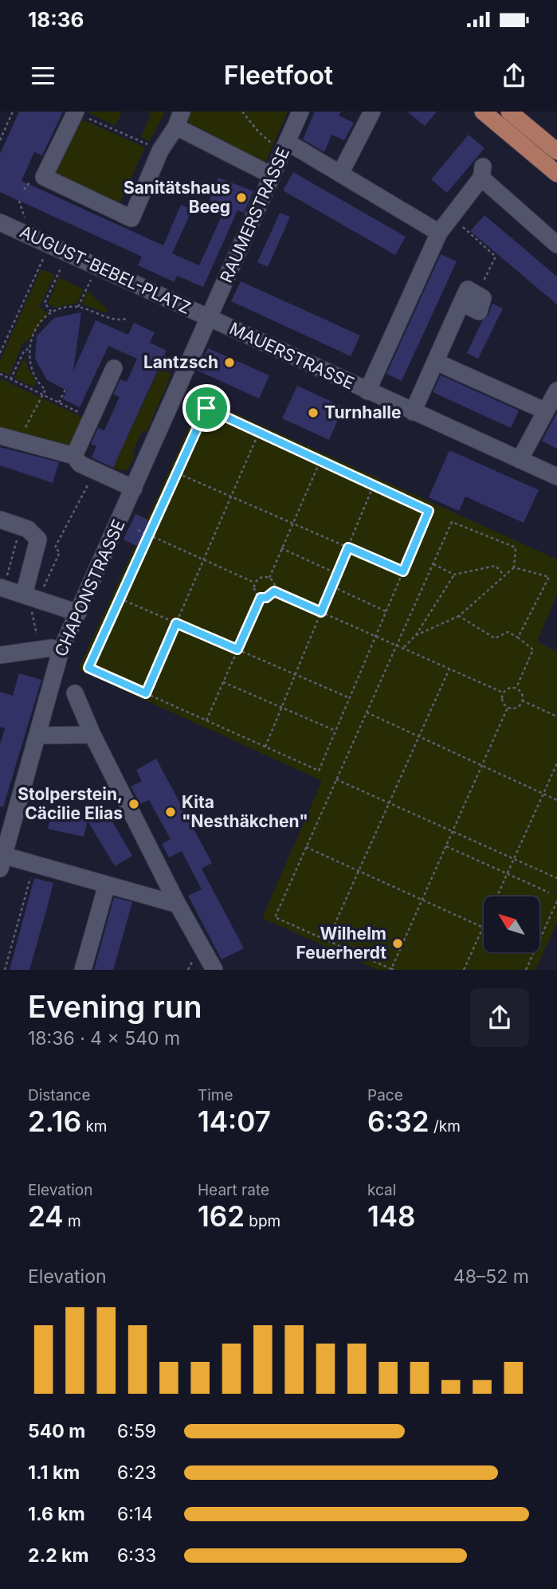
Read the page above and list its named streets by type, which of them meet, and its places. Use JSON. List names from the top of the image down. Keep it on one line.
{"streets":{"street":["RAUMERSTRASSE","AUGUST-BEBEL-PLATZ","MAUERSTRASSE","CHAPONSTRASSE"]},"crossings":[["RAUMERSTRASSE","AUGUST-BEBEL-PLATZ"],["RAUMERSTRASSE","MAUERSTRASSE"],["RAUMERSTRASSE","CHAPONSTRASSE"],["AUGUST-BEBEL-PLATZ","MAUERSTRASSE"],["AUGUST-BEBEL-PLATZ","CHAPONSTRASSE"],["MAUERSTRASSE","CHAPONSTRASSE"]],"places":["Sanitätshaus Beeg","Lantzsch","Turnhalle","Stolperstein, Cäcilie Elias","Kita \"Nesthäkchen\"","Wilhelm Feuerherdt"],"north":"top left","page":{"status":"18:36","header":"Fleetfoot","heading":["Evening run","18:36 · 4 × 540 m"],"stats":[["Distance","2.16 km"],["Time","14:07"],["Pace","6:32 /km"],["Elevation","24 m"],["Heart rate","162 bpm"],["kcal","148"]],"chart":["Elevation","48–52 m"],"list":[{"name":"540 m","note":"6:59"},{"name":"1.1 km","note":"6:23"},{"name":"1.6 km","note":"6:14"},{"name":"2.2 km","note":"6:33"}]}}
